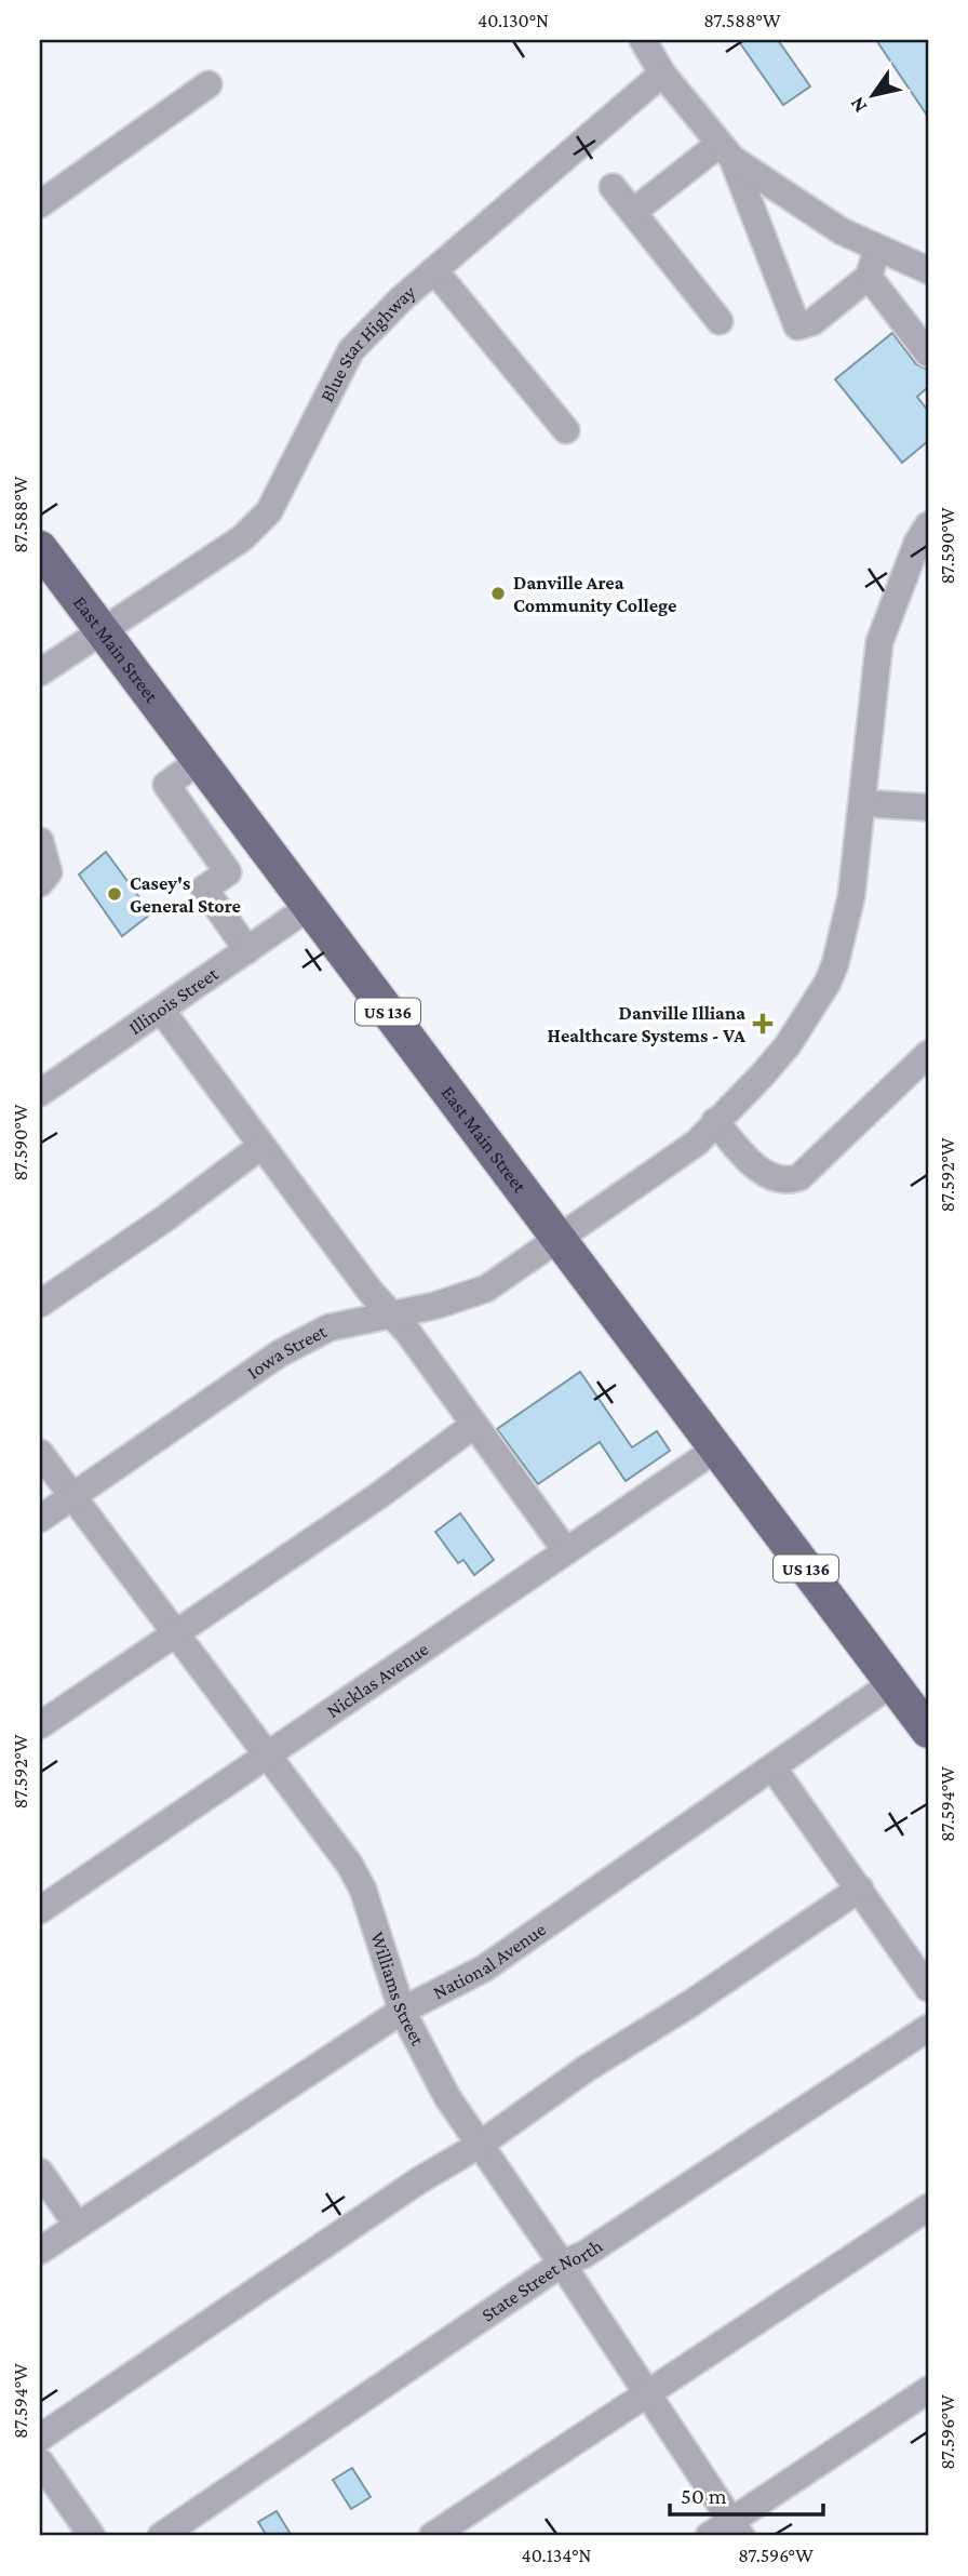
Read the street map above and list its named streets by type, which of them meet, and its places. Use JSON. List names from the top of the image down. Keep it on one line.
{"streets":{"main road":["East Main Street","US 136"],"street":["Blue Star Highway","Illinois Street","Iowa Street","Nicklas Avenue","National Avenue","Williams Street","State Street North"]},"crossings":[["Blue Star Highway","East Main Street"],["East Main Street","Illinois Street"],["East Main Street","Iowa Street"],["East Main Street","Nicklas Avenue"],["East Main Street","National Avenue"],["Iowa Street","Williams Street"],["Nicklas Avenue","Williams Street"],["National Avenue","Williams Street"],["Williams Street","State Street North"]],"places":{"other":["Danville Area Community College","Casey's General Store"],"health":["Danville Illiana Healthcare Systems - VA"]},"scale_bar":"50 m","north":"bottom left","coordinates":["40.130°N","87.588°W","87.590°W","87.592°W","87.594°W","87.596°W","40.134°N"]}
